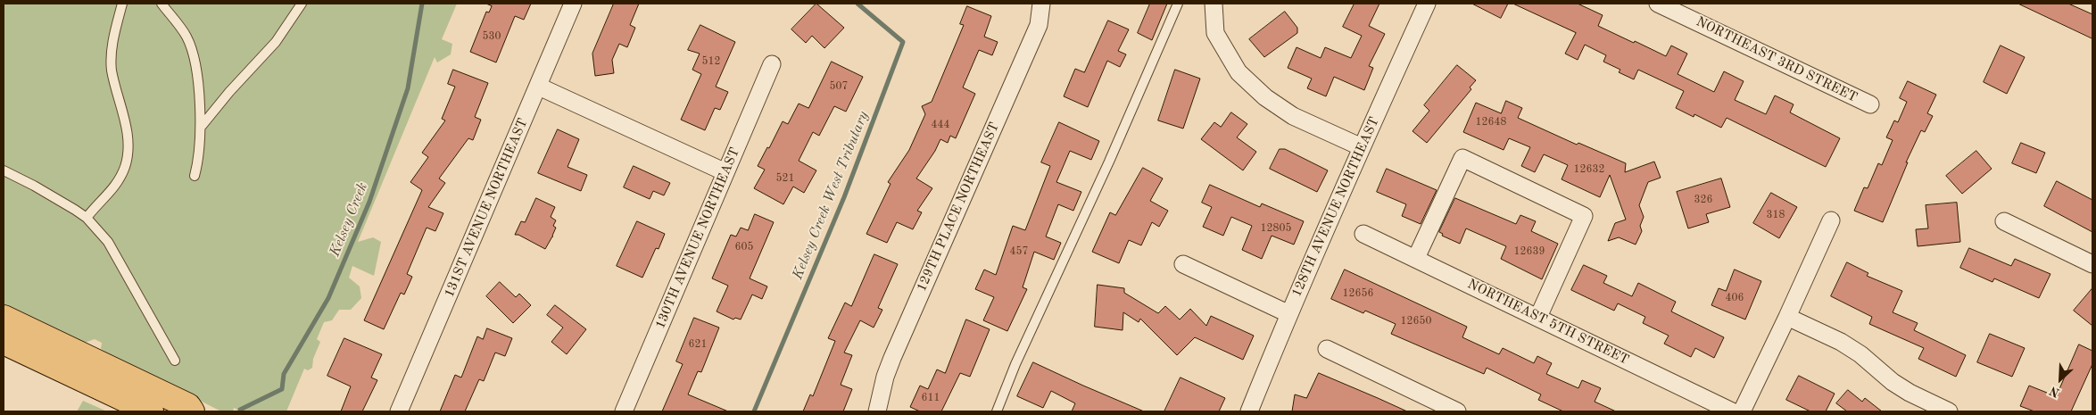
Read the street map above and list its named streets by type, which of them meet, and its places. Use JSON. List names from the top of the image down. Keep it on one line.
{"streets":{"street":["NORTHEAST 3RD STREET","129TH PLACE NORTHEAST","128TH AVENUE NORTHEAST","131ST AVENUE NORTHEAST","130TH AVENUE NORTHEAST","NORTHEAST 5TH STREET"]},"water":["Kelsey Creek West Tributary","Kelsey Creek"],"house_numbers":["530","512","507","12648","444","12632","521","326","318","12805","605","457","12639","12656","406","12650","621","611"],"north":"bottom left"}
